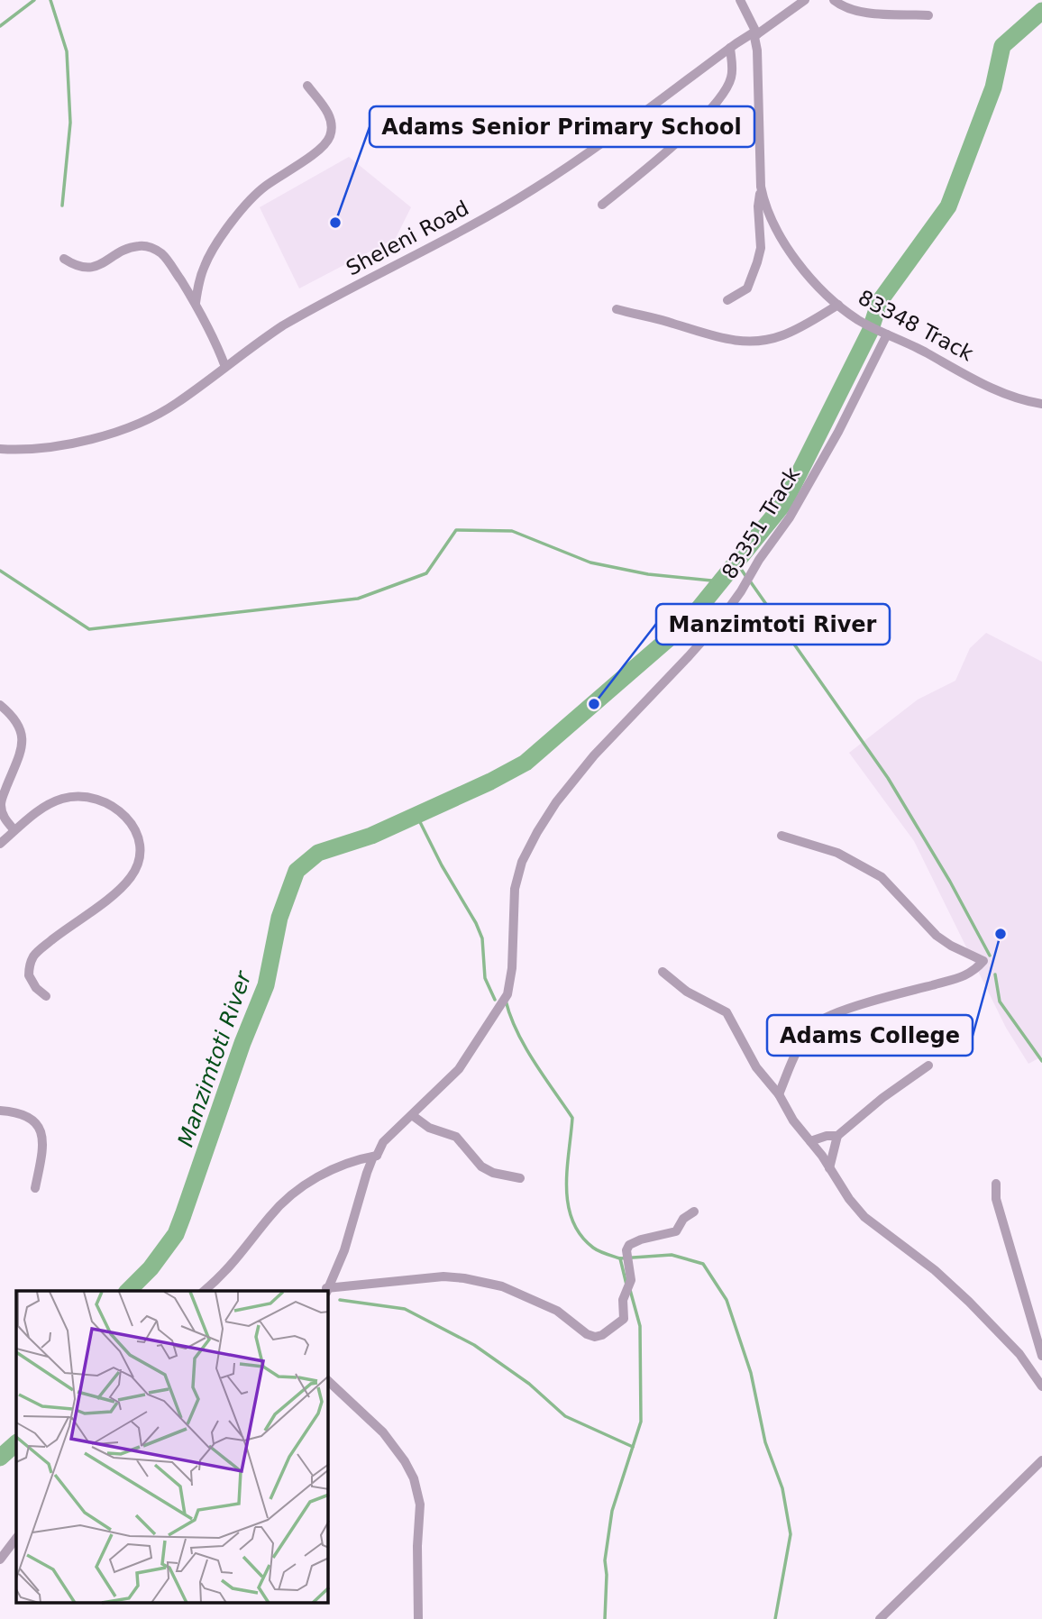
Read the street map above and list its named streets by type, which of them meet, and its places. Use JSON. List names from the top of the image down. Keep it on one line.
{"streets":{"street":["Sheleni Road","83348 Track","83351 Track"]},"crossings":[["Sheleni Road","83348 Track"],["83348 Track","83351 Track"]],"water":["Manzimtoti River"],"places":["Adams Senior Primary School","Manzimtoti River","Adams College"]}
